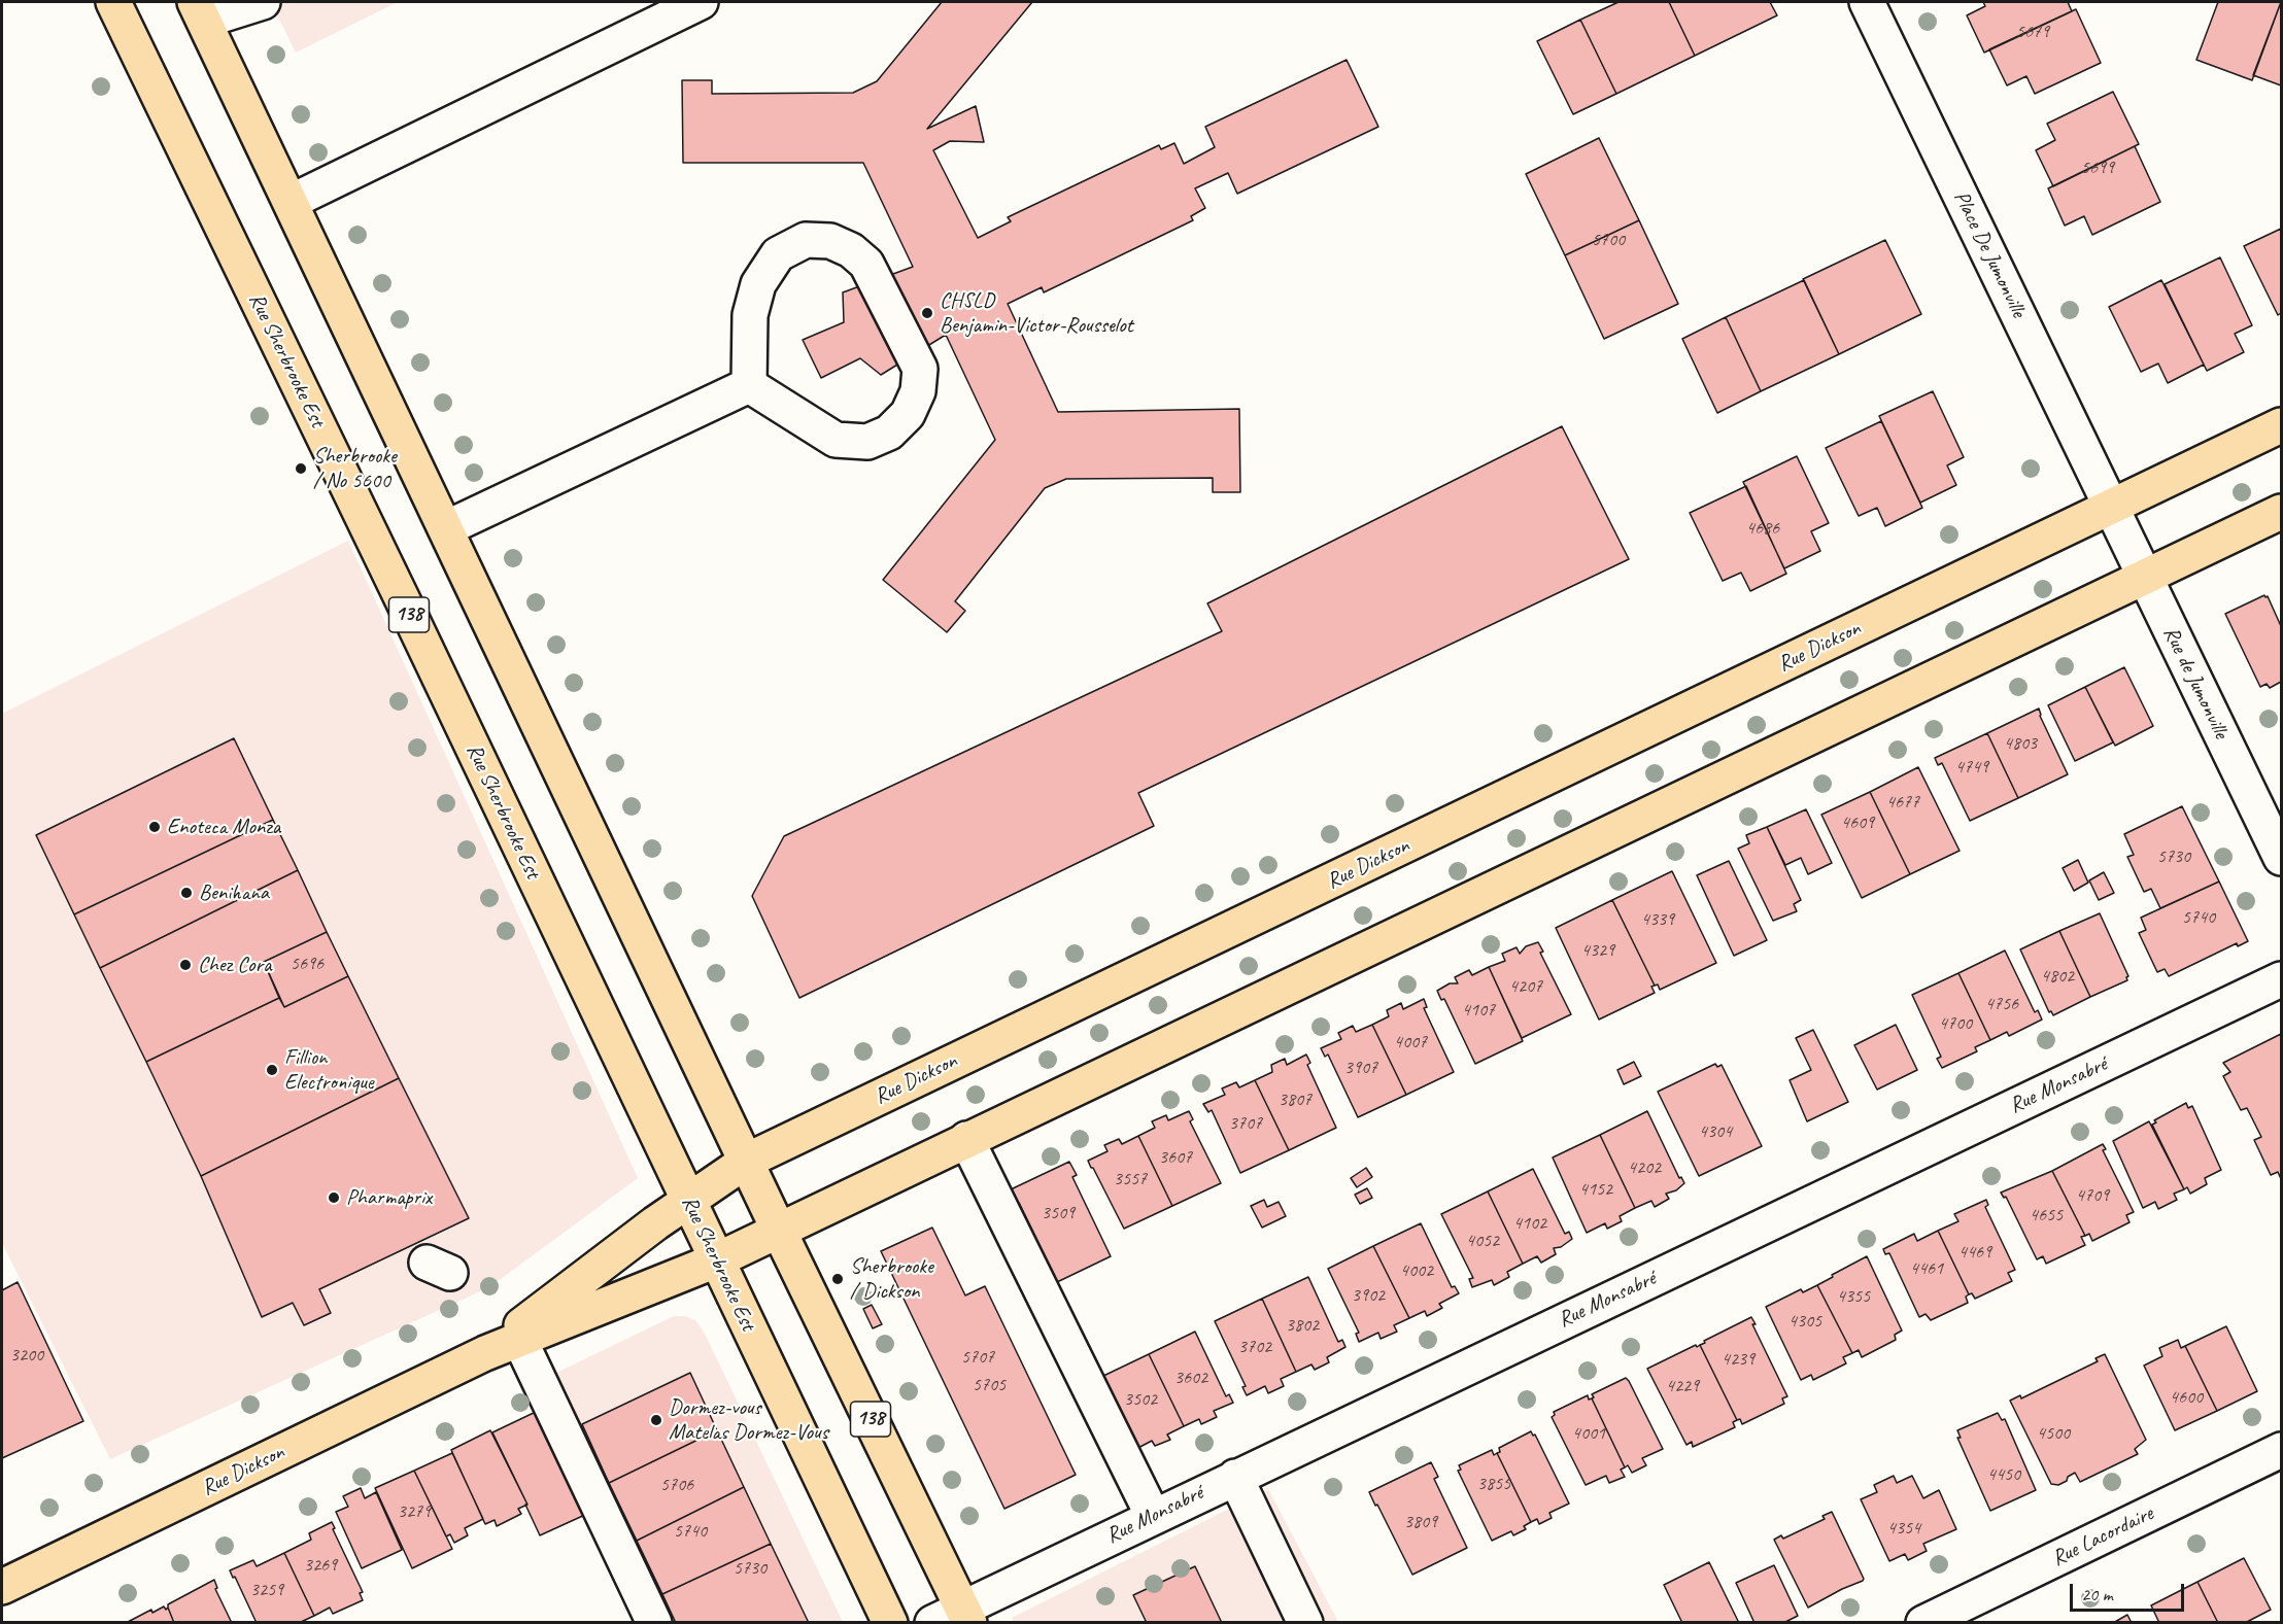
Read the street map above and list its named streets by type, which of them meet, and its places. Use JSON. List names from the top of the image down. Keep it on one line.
{"streets":{"main road":["Rue Sherbrooke Est","138","Rue Dickson"],"street":["Place De Jumonville","Rue de Jumonville","Rue Monsabré","Rue Lacordaire"]},"crossings":[["Place De Jumonville","Rue Dickson"],["Place De Jumonville","Rue de Jumonville"],["Rue Sherbrooke Est","Rue Dickson"],["138","Rue Dickson"],["138","Rue Monsabré"],["Rue Dickson","Rue de Jumonville"]],"places":["CHSLD Benjamin-Victor-Rousselot","Sherbrooke / No 5600","Enoteca Monza","Benihana","Chez Cora","Fillion Electronique","Pharmaprix","Sherbrooke / Dickson","Dormez-vous Matelas Dormez-Vous"],"house_numbers":["5679","5699","5700","4686","4803","4749","4677","4609","5730","5740","4339","4329","5696","4802","4207","4756","4107","4700","4007","3907","3807","3707","4304","3607","4202","3557","4152","4709","3509","4655","4102","4052","4469","4461","4002","3902","4355","4305","3802","3702","3200","5707","4239","3602","5705","4229","4600","3502","4001","4500","4450","3855","5706","3279","3809","4354","5740","3269","5730","3259"],"scale_bar":"20 m"}
